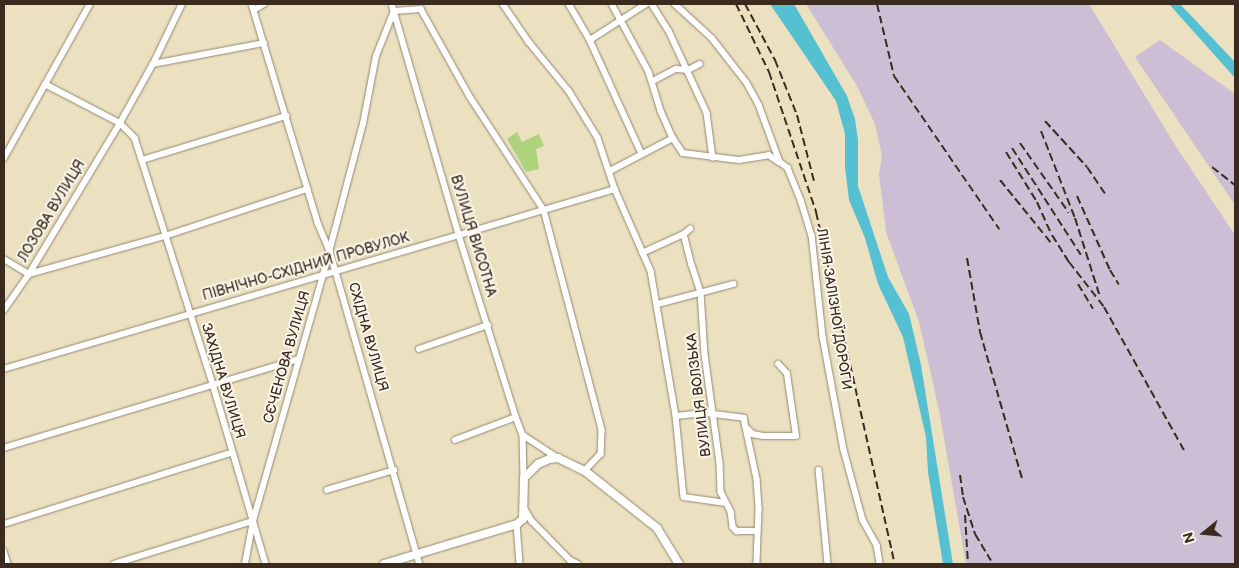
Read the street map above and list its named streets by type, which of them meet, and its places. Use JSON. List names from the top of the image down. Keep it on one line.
{"streets":{"street":["ЛОЗОВА ВУЛИЦЯ","ВУЛИЦЯ ВИСОТНА","ПІВНІЧНО-СХІДНИЙ ПРОВУЛОК","ЛІНІЯ ЗАЛІЗНОЇ ДОРОГИ","СХІДНА ВУЛИЦЯ","СЄЧЕНОВА ВУЛИЦЯ","ЗАХІДНА ВУЛИЦЯ","ВУЛИЦЯ ВОЛЗЬКА"]},"crossings":[["ЛОЗОВА ВУЛИЦЯ","ЗАХІДНА ВУЛИЦЯ"],["ВУЛИЦЯ ВИСОТНА","ПІВНІЧНО-СХІДНИЙ ПРОВУЛОК"],["ВУЛИЦЯ ВИСОТНА","СЄЧЕНОВА ВУЛИЦЯ"],["ПІВНІЧНО-СХІДНИЙ ПРОВУЛОК","СХІДНА ВУЛИЦЯ"],["ПІВНІЧНО-СХІДНИЙ ПРОВУЛОК","СЄЧЕНОВА ВУЛИЦЯ"],["ПІВНІЧНО-СХІДНИЙ ПРОВУЛОК","ЗАХІДНА ВУЛИЦЯ"],["СХІДНА ВУЛИЦЯ","СЄЧЕНОВА ВУЛИЦЯ"],["СЄЧЕНОВА ВУЛИЦЯ","ЗАХІДНА ВУЛИЦЯ"]],"north":"left"}
